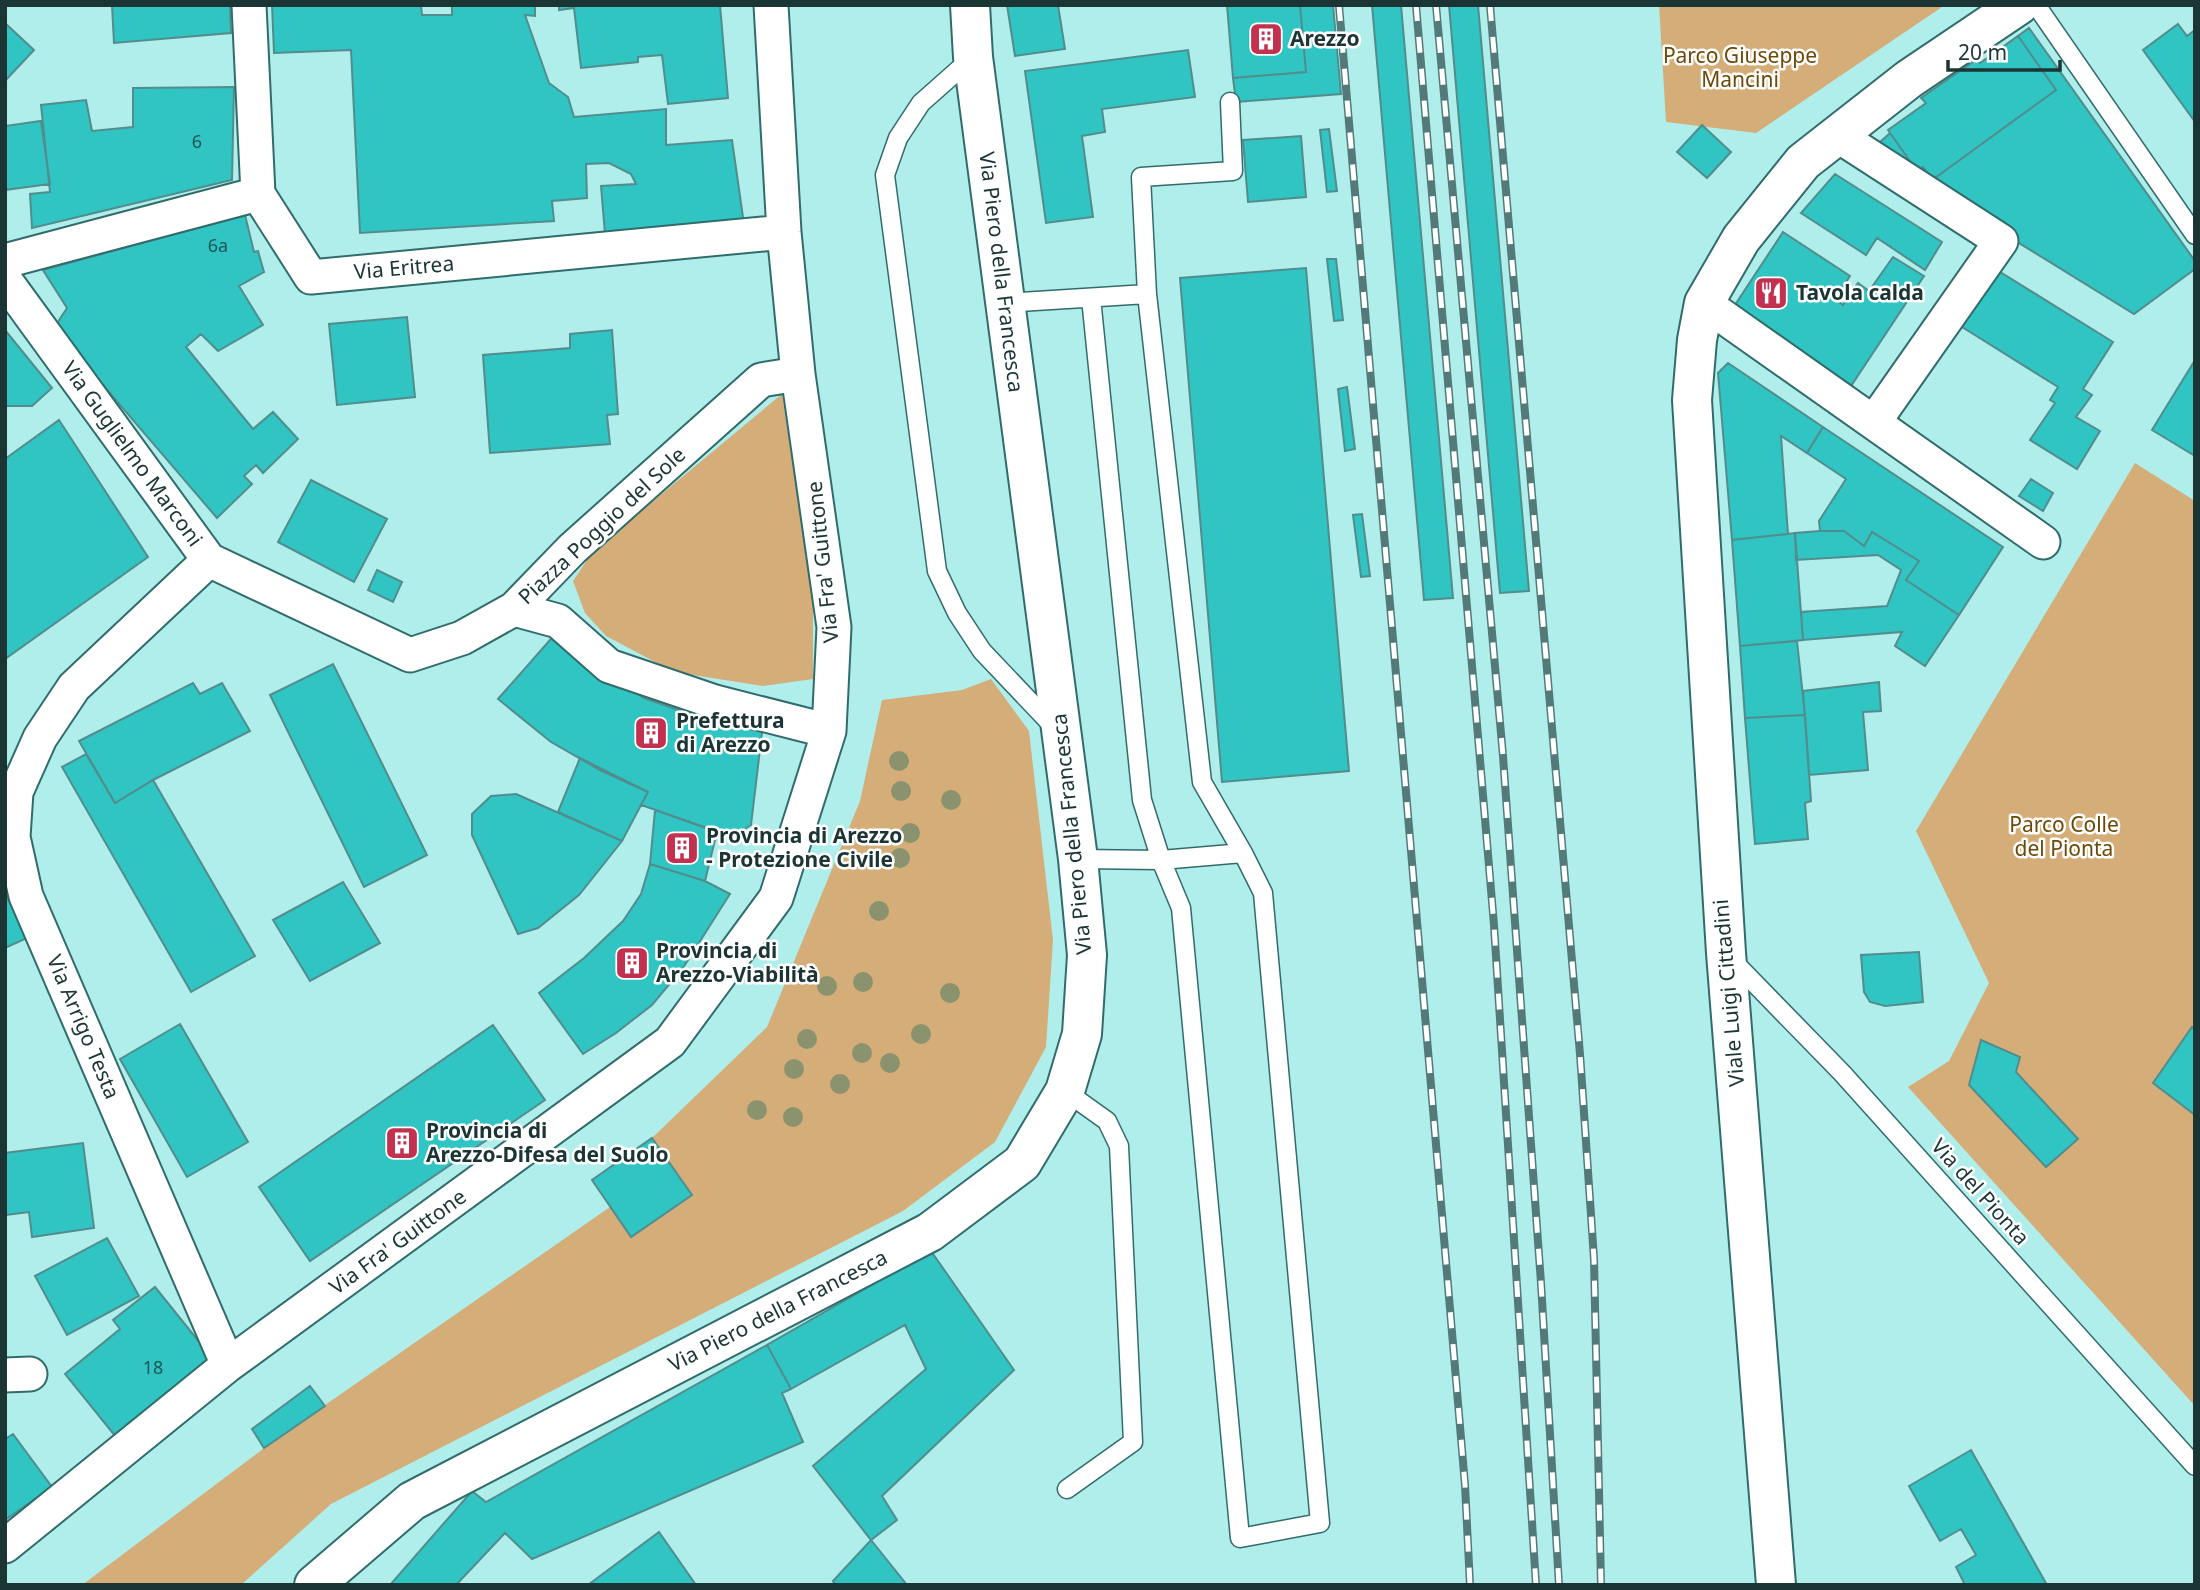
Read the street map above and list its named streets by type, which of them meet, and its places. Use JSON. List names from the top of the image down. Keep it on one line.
{"streets":{"main road":["Via Piero della Francesca","Viale Luigi Cittadini"],"street":["Via Eritrea","Via Guglielmo Marconi","Piazza Poggio del Sole","Via Fra' Guittone","Via Arrigo Testa"],"lane":["Via del Pionta"]},"crossings":[["Via Eritrea","Via Fra' Guittone"],["Via Guglielmo Marconi","Piazza Poggio del Sole"],["Via Guglielmo Marconi","Via Arrigo Testa"],["Piazza Poggio del Sole","Via Fra' Guittone"],["Via Fra' Guittone","Via Arrigo Testa"],["Viale Luigi Cittadini","Via del Pionta"]],"parks":["Parco Giuseppe Mancini","Parco Colle del Pionta"],"places":{"building":["Arezzo","Prefettura di Arezzo","Provincia di Arezzo - Protezione Civile","Provincia di Arezzo-Viabilità","Provincia di Arezzo-Difesa del Suolo"],"restaurant":["Tavola calda"]},"house_numbers":["6","6a","18"],"scale_bar":"20 m"}
